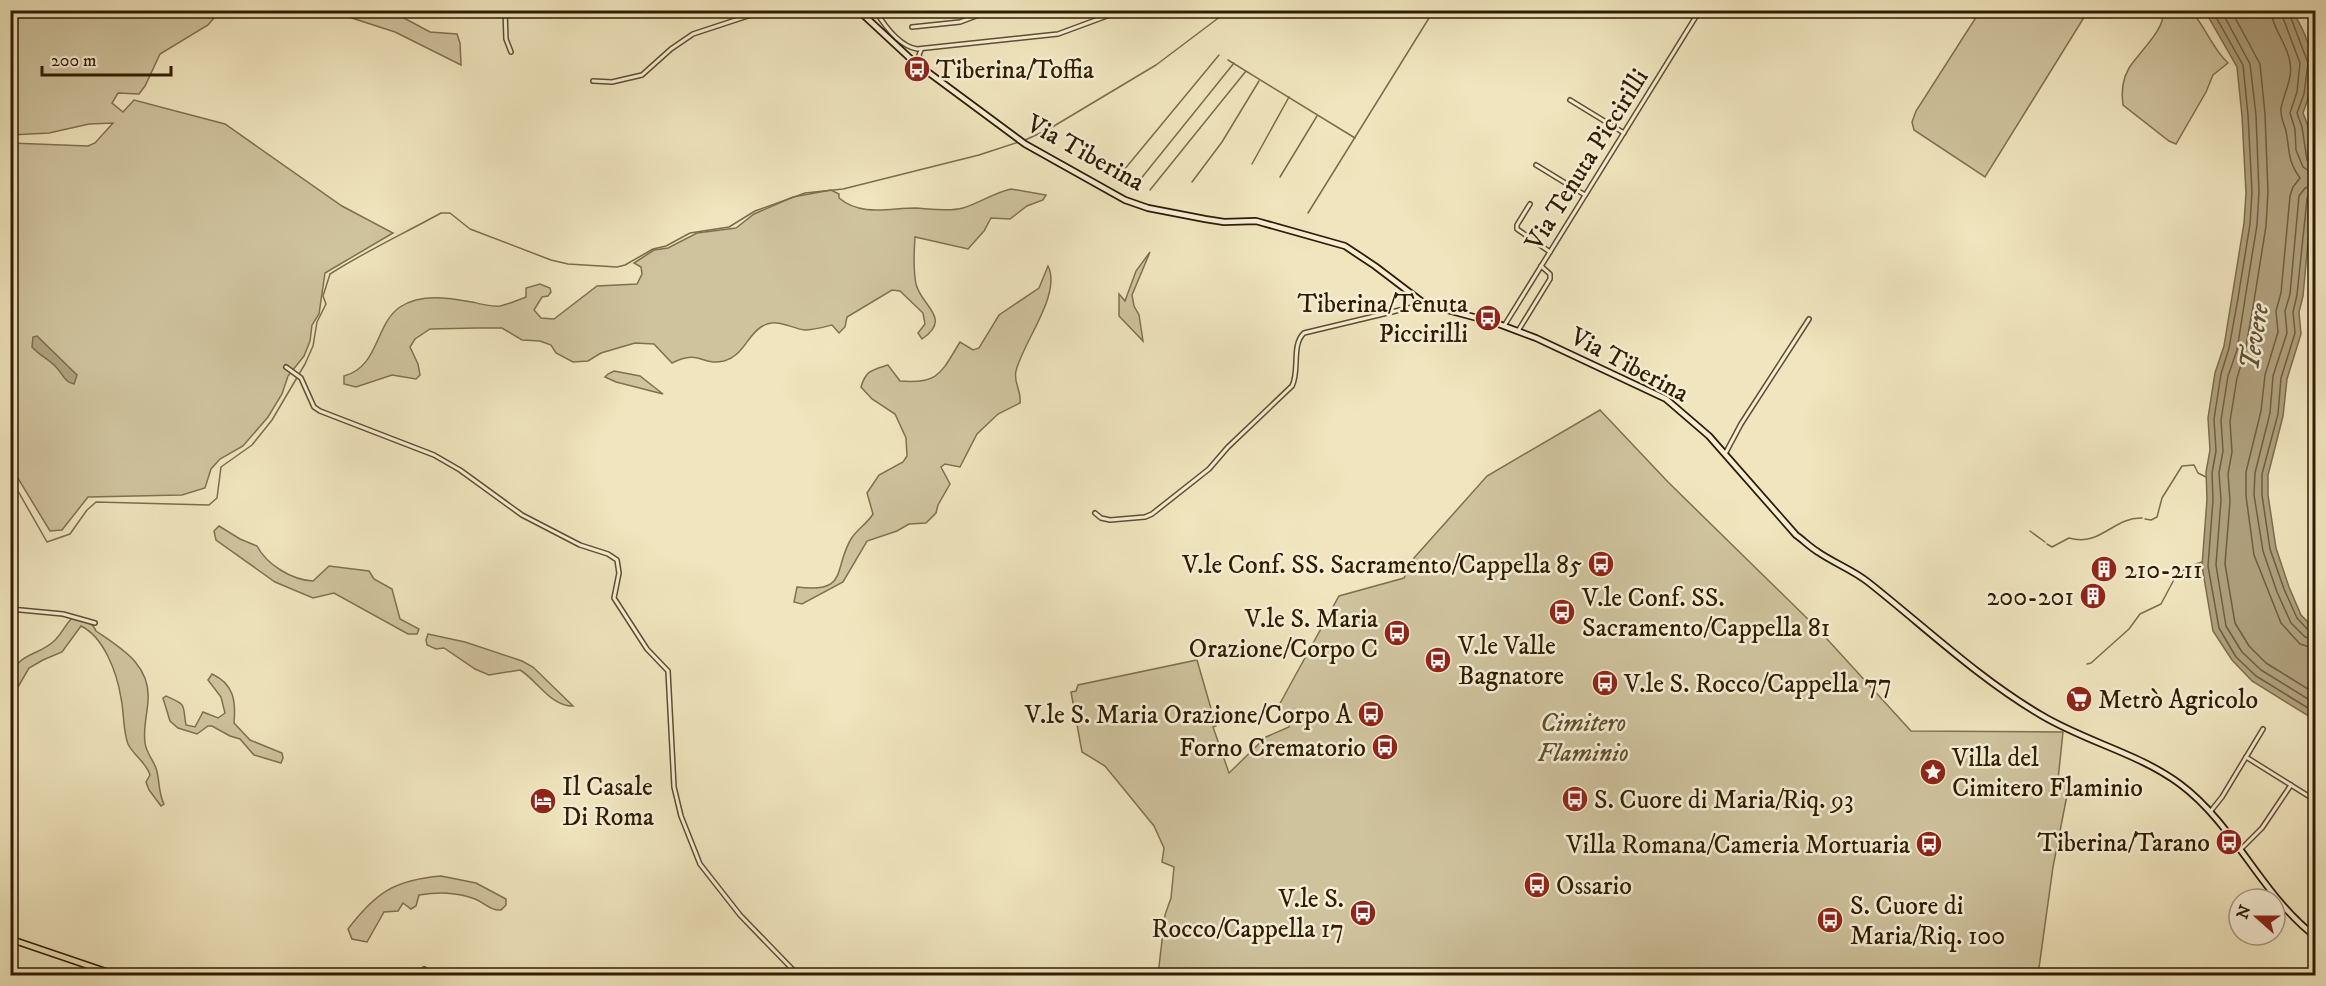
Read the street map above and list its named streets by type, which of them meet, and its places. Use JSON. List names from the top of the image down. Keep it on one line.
{"streets":{"main road":["Via Tiberina"],"street":["Via Tenuta Piccirilli"]},"crossings":[["Via Tiberina","Via Tenuta Piccirilli"]],"water":["Tevere"],"parks":["Cimitero Flaminio"],"places":{"bus stop":["Tiberina/Toffia","Tiberina/Tenuta Piccirilli","V.le Conf. SS. Sacramento/Cappella 85","V.le Conf. SS. Sacramento/Cappella 81","V.le S. Maria Orazione/Corpo C","V.le Valle Bagnatore","V.le S. Rocco/Cappella 77","V.le S. Maria Orazione/Corpo A","Forno Crematorio","S. Cuore di Maria/Riq. 93","Tiberina/Tarano","Villa Romana/Cameria Mortuaria","Ossario","V.le S. Rocco/Cappella 17","S. Cuore di Maria/Riq. 100"],"building":["210-211","200-201"],"supermarket":["Metrò Agricolo"],"place":["Villa del Cimitero Flaminio"],"hotel":["Il Casale Di Roma"]},"scale_bar":"200 m","north":"left"}
